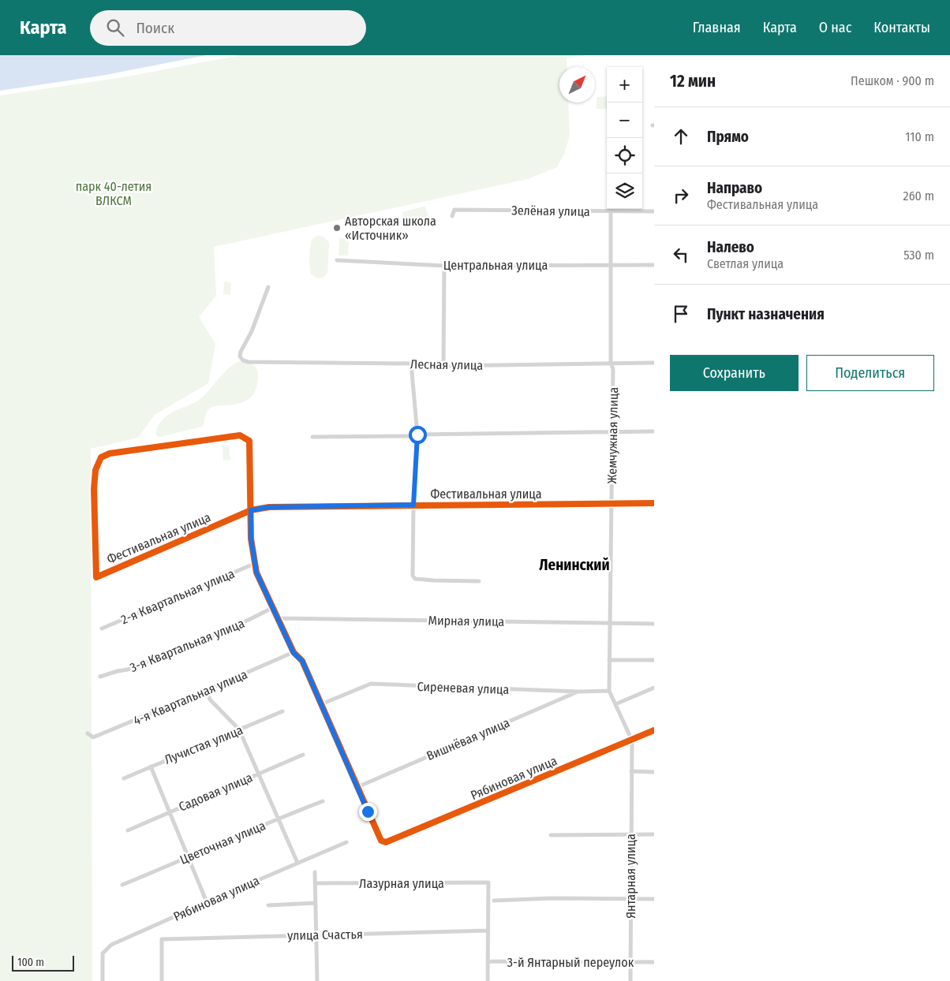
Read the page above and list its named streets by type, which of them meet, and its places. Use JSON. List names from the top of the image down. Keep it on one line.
{"streets":{"street":["Зелёная улица","Центральная улица","Лесная улица","Жемчужная улица","Фестивальная улица","2-я Квартальная улица","Мирная улица","3-я Квартальная улица","Сиреневая улица","4-я Квартальная улица","Вишнёвая улица","Лучистая улица","Рябиновая улица","Садовая улица","Цветочная улица","Янтарная улица","Лазурная улица","улица Счастья","3-й Янтарный переулок"]},"crossings":[["Зелёная улица","Жемчужная улица"],["Центральная улица","Жемчужная улица"],["Лесная улица","Жемчужная улица"],["Жемчужная улица","Фестивальная улица"],["Жемчужная улица","Мирная улица"],["Жемчужная улица","Сиреневая улица"],["Сиреневая улица","Вишнёвая улица"],["Вишнёвая улица","Рябиновая улица"],["Рябиновая улица","Янтарная улица"],["Янтарная улица","3-й Янтарный переулок"],["Лазурная улица","улица Счастья"]],"districts":["Ленинский"],"parks":["парк 40-летия ВЛКСМ"],"places":["Авторская школа «Источник»"],"scale_bar":"100 m","north":"top right","page":{"header":"Карта","search":"Поиск","nav":["Главная","Карта","О нас","Контакты"],"heading":["12 мин","Пешком · 900 m"],"map_buttons":["+","−"],"list":[["Прямо","110 m"],["Направо","Фестивальная улица","260 m"],["Налево","Светлая улица","530 m"],"Пункт назначения"],"buttons":["Сохранить","Поделиться"],"scale":"100 m"}}
